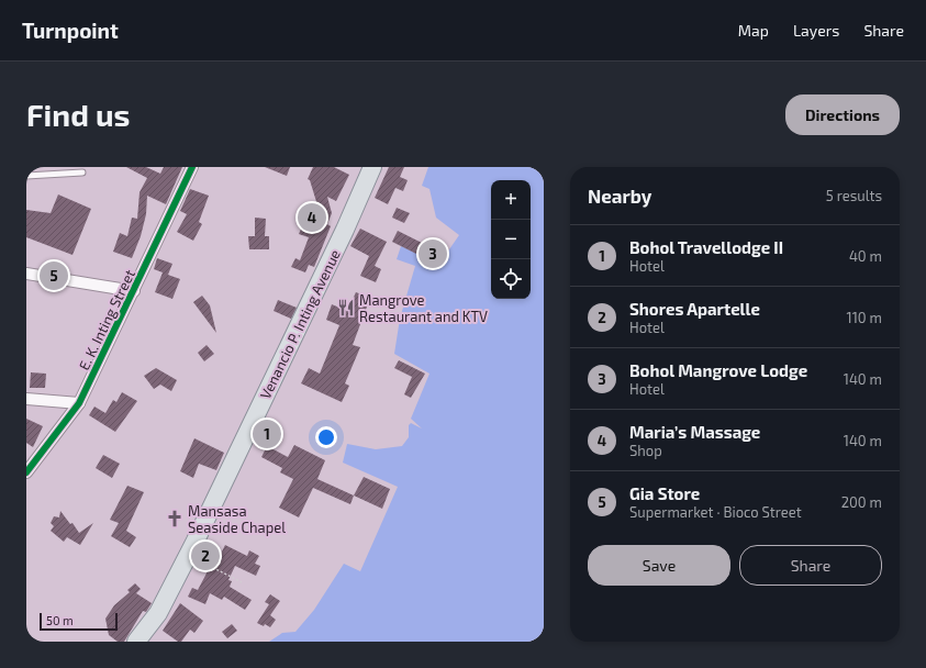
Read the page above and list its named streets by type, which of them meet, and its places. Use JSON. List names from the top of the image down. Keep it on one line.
{"streets":{"main road":["Venancio P. Inting Avenue"],"street":["E. K. Inting Street"]},"places":{"restaurant":["Mangrove Restaurant and KTV"],"church":["Mansasa Seaside Chapel"]},"scale_bar":"50 m","page":{"header":"Turnpoint","nav":["Map","Layers","Share"],"buttons":["Directions",["Save","Share"]],"title":"Find us","heading":["Nearby","5 results"],"map_buttons":["+","−"],"pins":["4","3","5","1","2"],"list":[{"mark":"1","name":"Bohol Travellodge II","note":"Hotel","value":"40 m"},{"mark":"2","name":"Shores Apartelle","note":"Hotel","value":"110 m"},{"mark":"3","name":"Bohol Mangrove Lodge","note":"Hotel","value":"140 m"},{"mark":"4","name":"Maria’s Massage","note":"Shop","value":"140 m"},{"mark":"5","name":"Gia Store","note":"Supermarket · Bioco Street","value":"200 m"}],"scale":"50 m"}}
